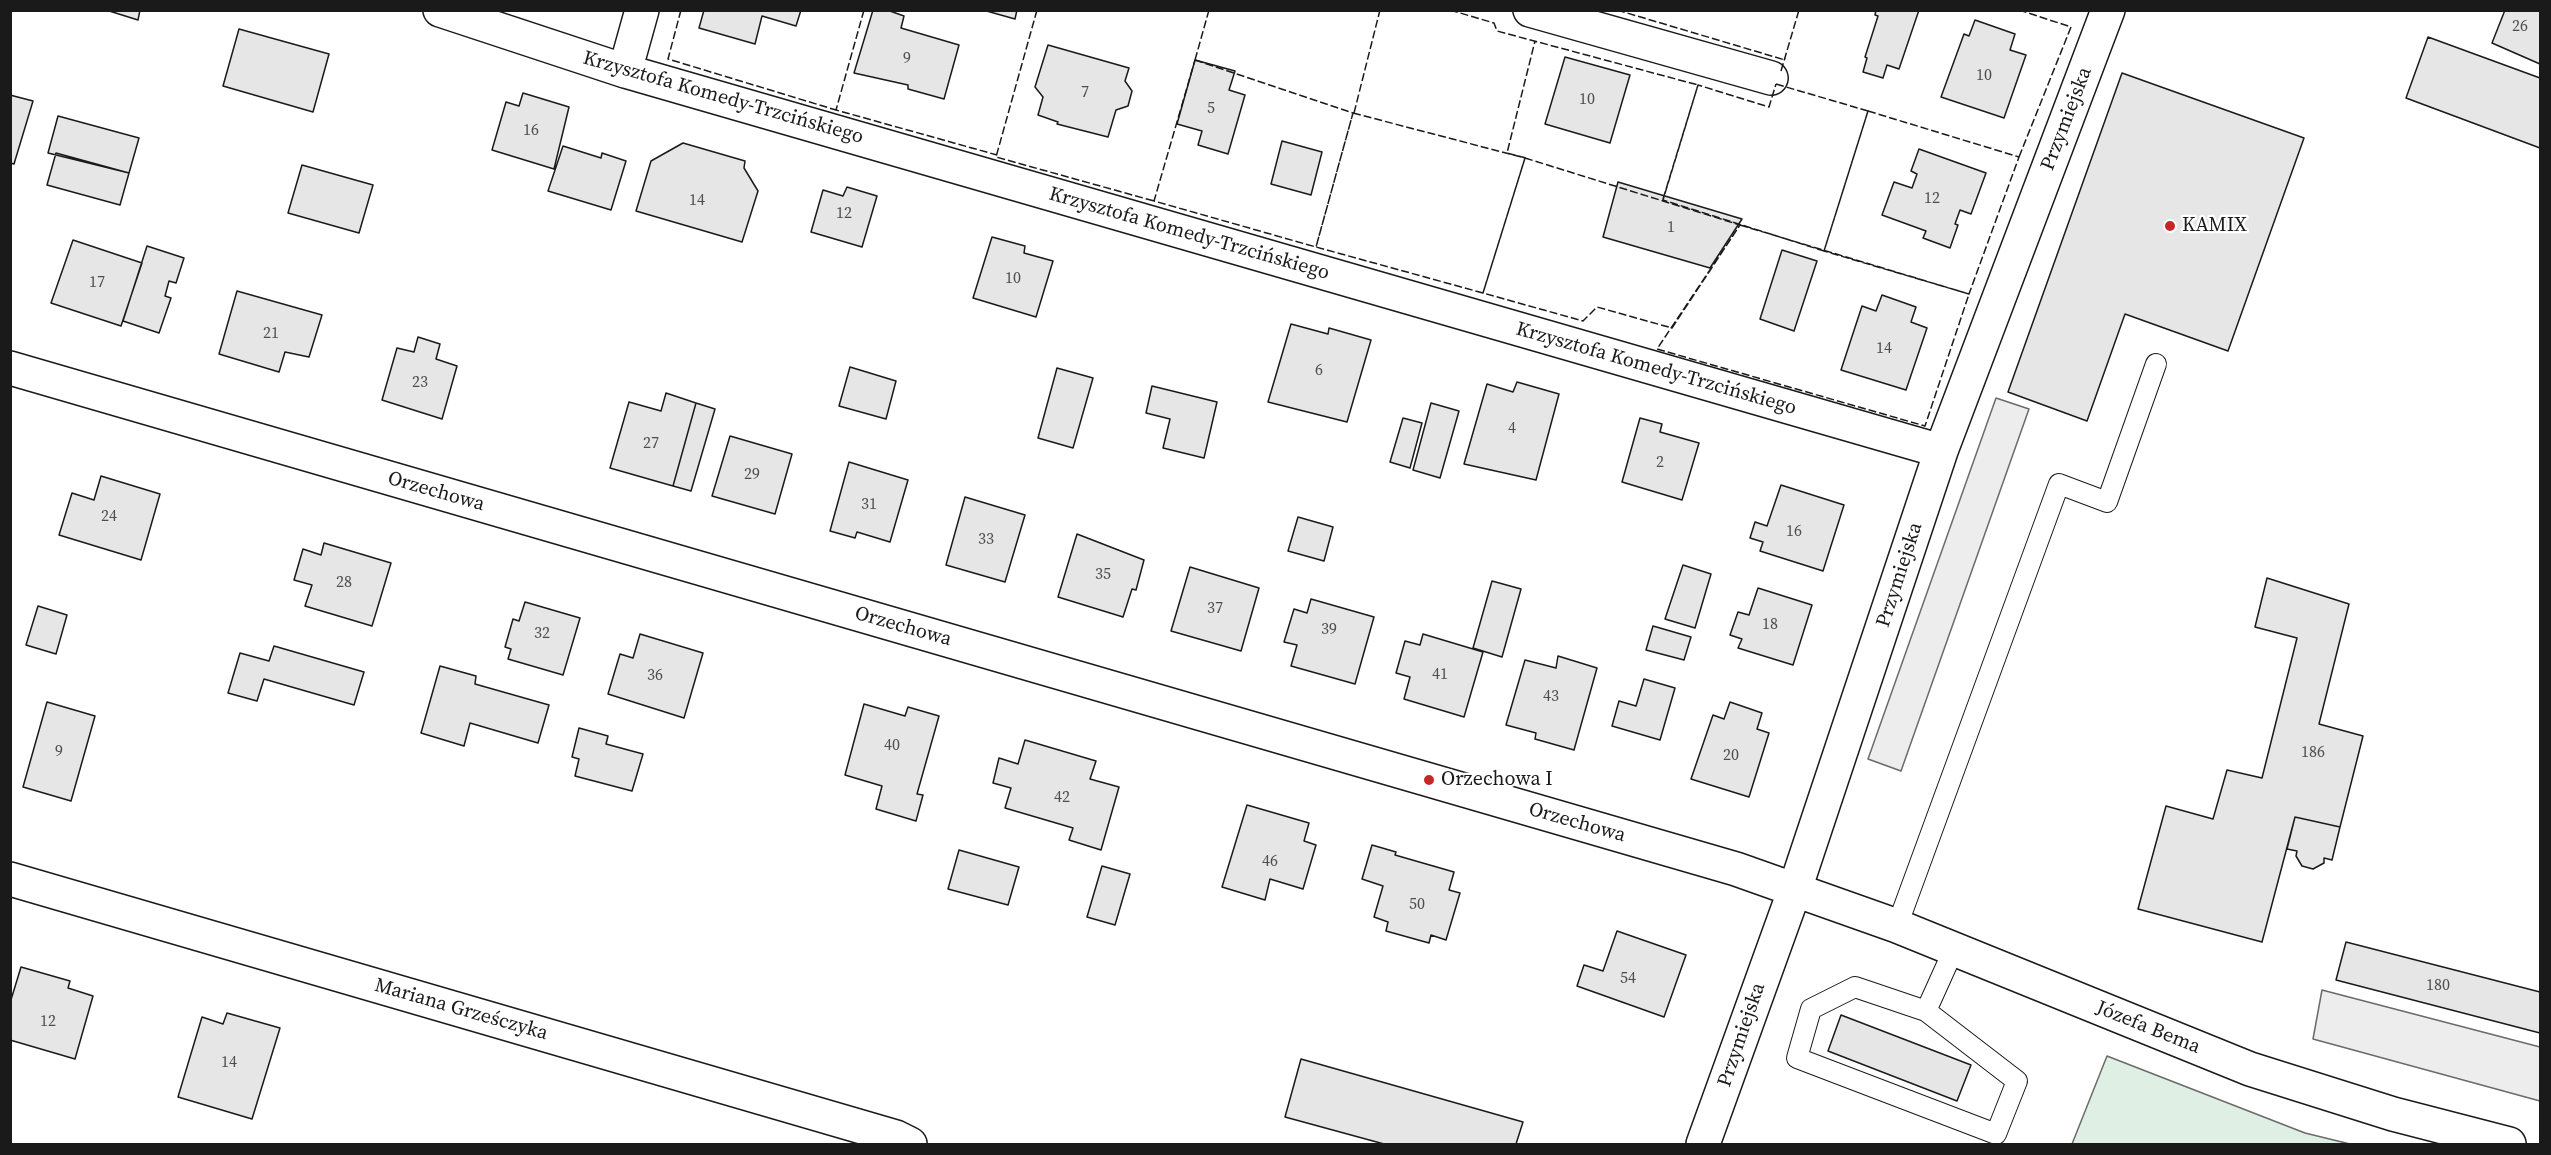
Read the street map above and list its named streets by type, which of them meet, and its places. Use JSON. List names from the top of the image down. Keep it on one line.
{"streets":{"street":["Krzysztofa Komedy-Trzcińskiego","Przymiejska","Orzechowa","Mariana Grześczyka","Józefa Bema"]},"crossings":[["Krzysztofa Komedy-Trzcińskiego","Przymiejska"],["Przymiejska","Orzechowa"],["Przymiejska","Józefa Bema"],["Orzechowa","Józefa Bema"]],"places":["KAMIX","Orzechowa I"],"house_numbers":["26","9","10","7","10","5","16","12","14","12","1","10","17","21","14","6","23","4","27","2","29","31","24","16","33","35","28","37","18","39","32","41","36","43","40","9","186","20","42","46","50","54","180","12","14"]}
